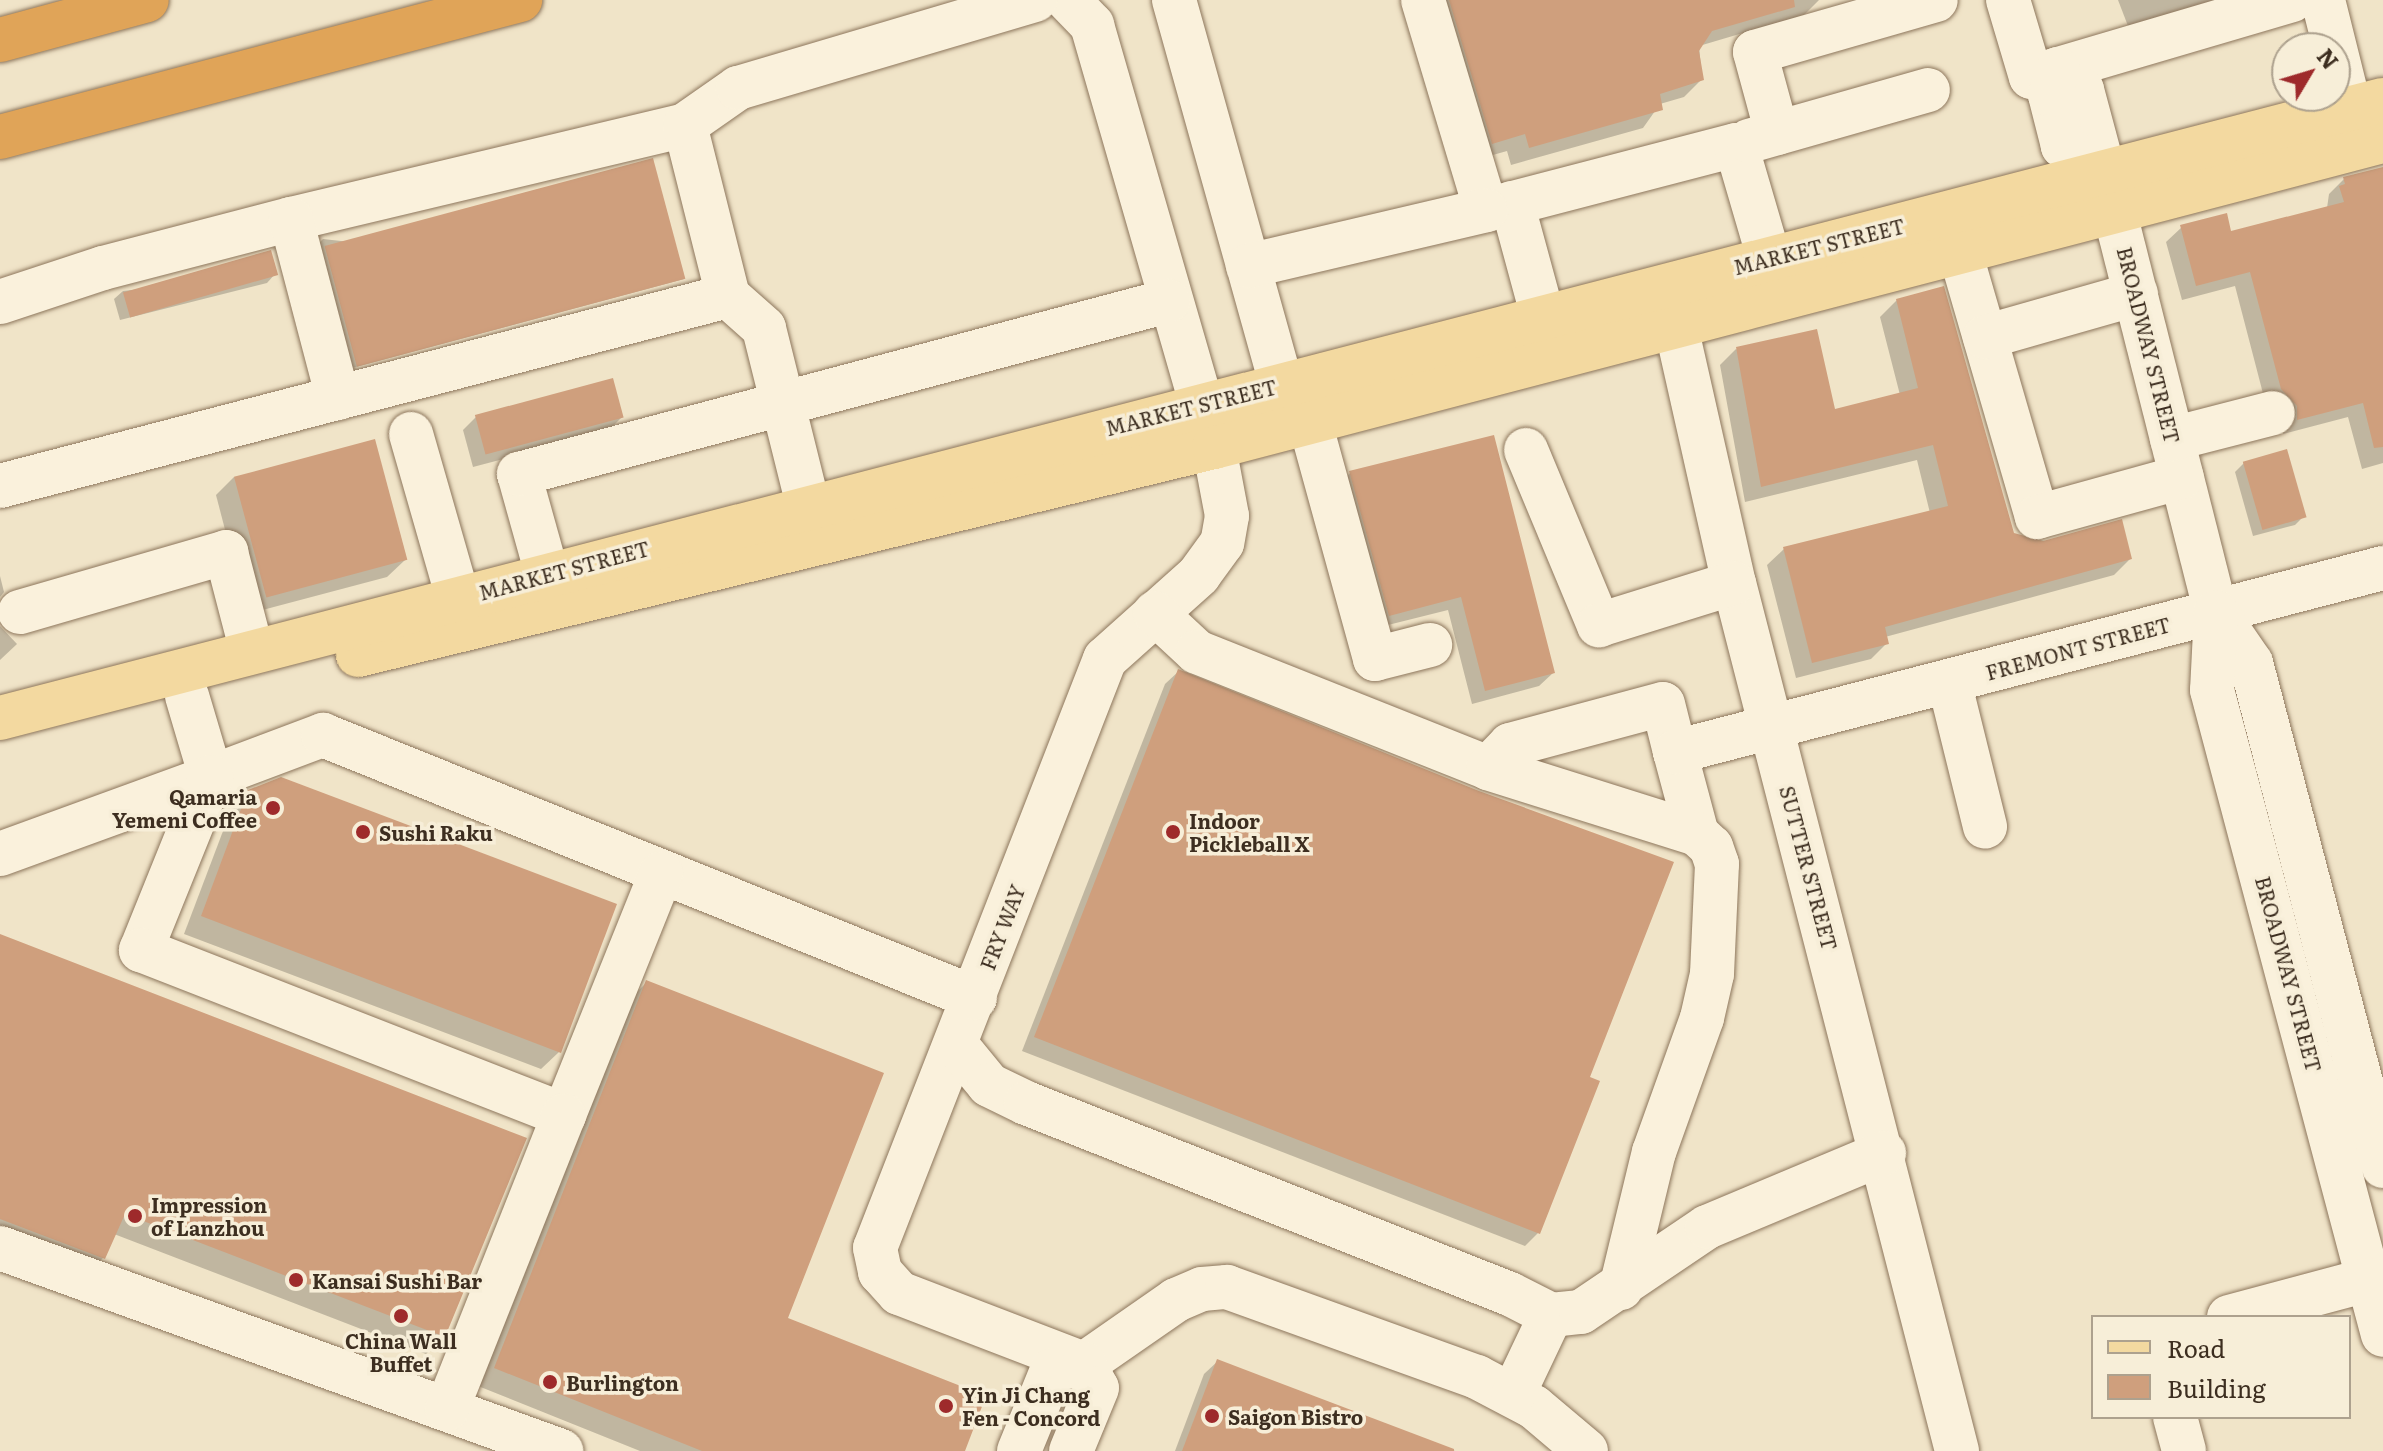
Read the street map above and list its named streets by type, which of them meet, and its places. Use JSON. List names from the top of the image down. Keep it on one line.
{"streets":{"main road":["MARKET STREET"],"street":["BROADWAY STREET","FREMONT STREET","SUTTER STREET","FRY WAY"]},"crossings":[["MARKET STREET","BROADWAY STREET"],["MARKET STREET","SUTTER STREET"],["MARKET STREET","FRY WAY"],["BROADWAY STREET","FREMONT STREET"],["FREMONT STREET","SUTTER STREET"]],"places":["Qamaria Yemeni Coffee","Sushi Raku","Indoor Pickleball X","Impression of Lanzhou","Kansai Sushi Bar","China Wall Buffet","Burlington","Yin Ji Chang Fen - Concord","Saigon Bistro"],"legend":["Road","Building"],"north":"top right"}
